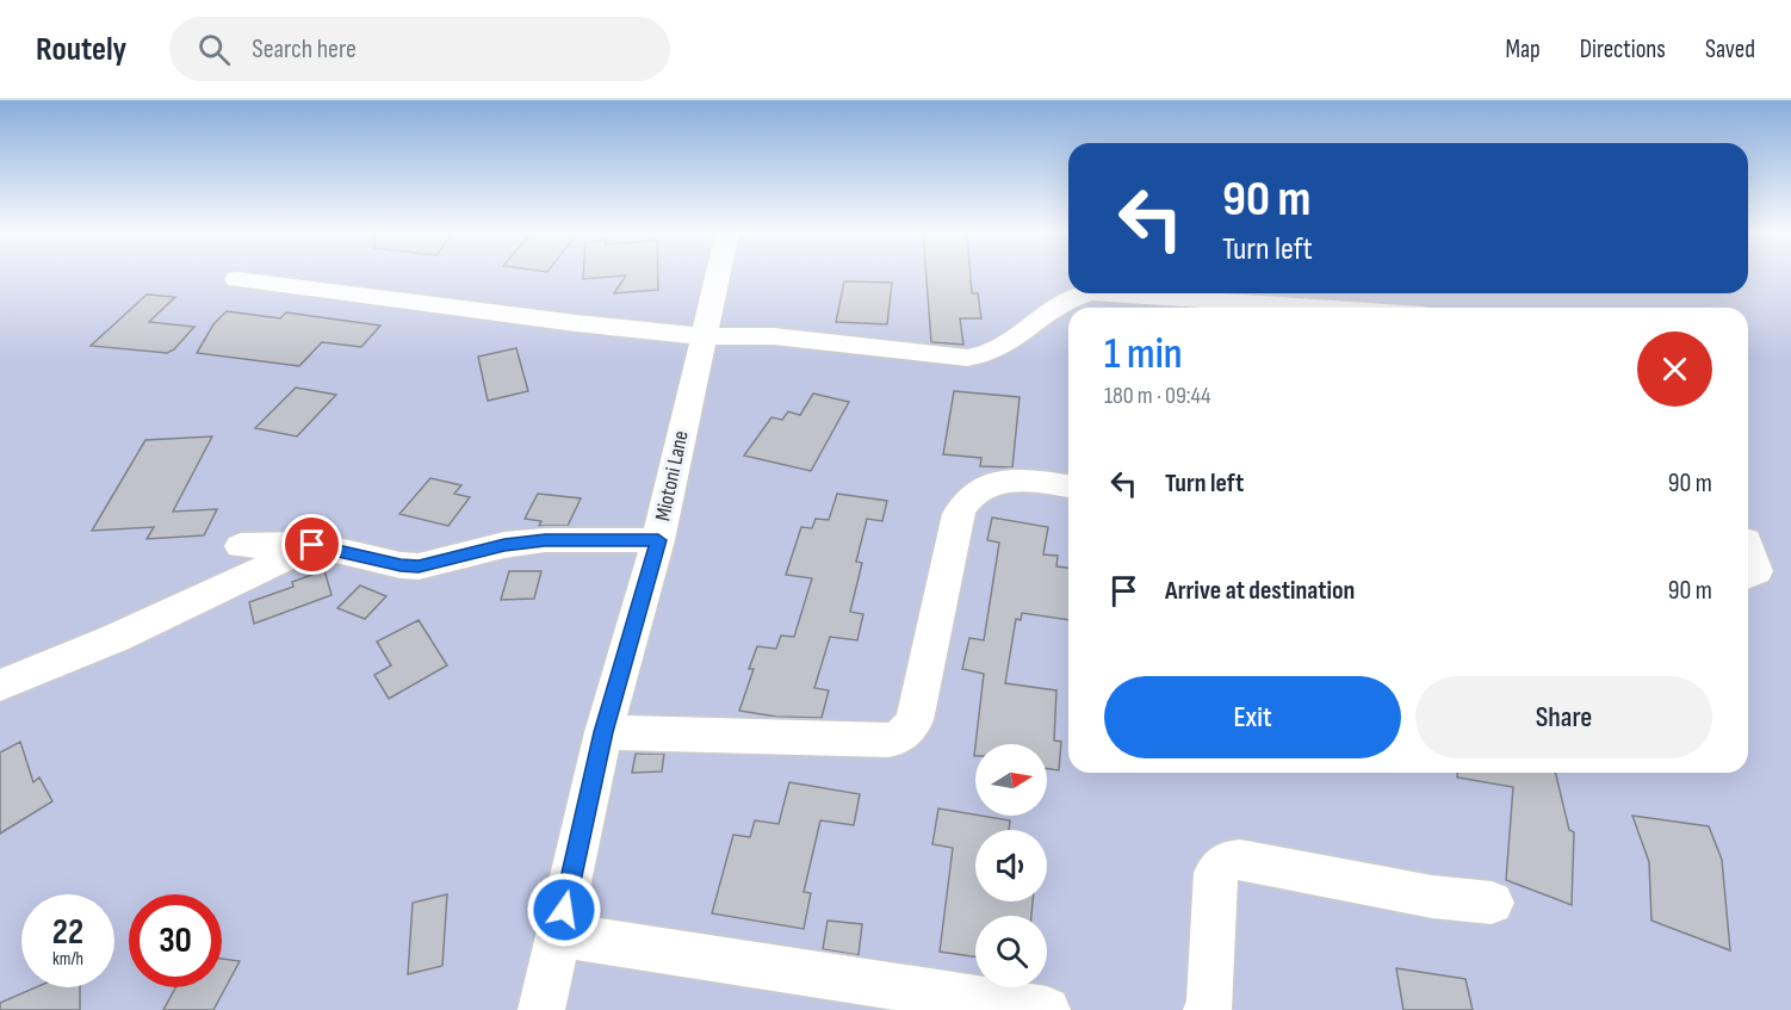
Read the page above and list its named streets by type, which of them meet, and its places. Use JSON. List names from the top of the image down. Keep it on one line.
{"streets":{"street":["Miotoni Lane"]},"north":"right","page":{"header":"Routely","search":"Search here","nav":["Map","Directions","Saved"],"turn":["90 m","Turn left"],"heading":["1 min","180 m · 09:44"],"list":[{"name":"Turn left","value":"90 m"},{"name":"Arrive at destination","value":"90 m"}],"buttons":["Exit","Share"],"speed":"22 km/h","limit":"30"}}
